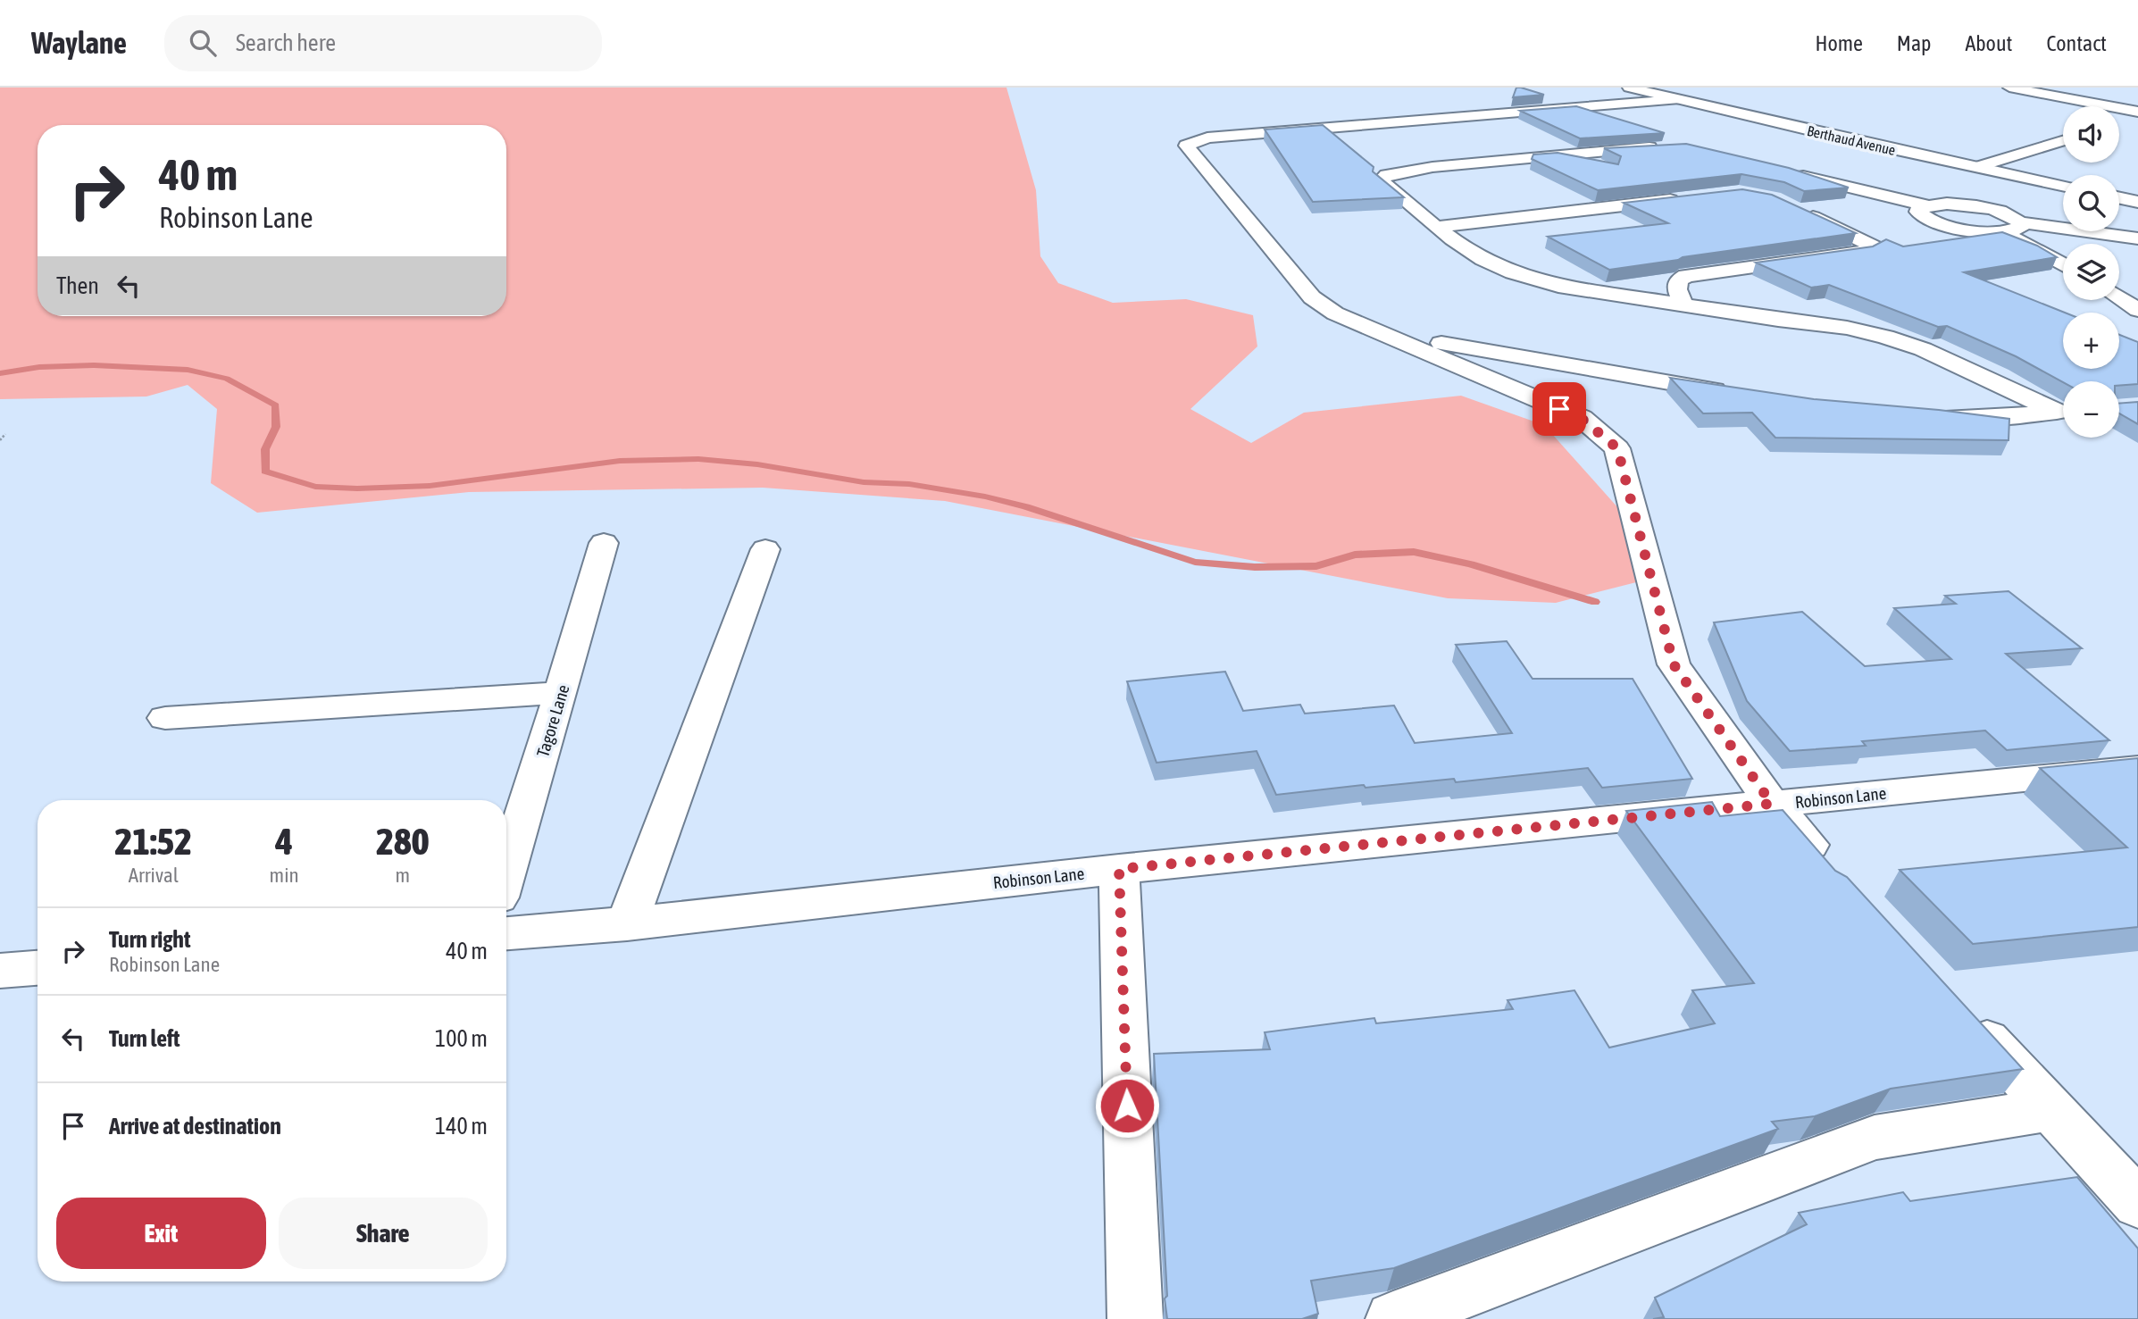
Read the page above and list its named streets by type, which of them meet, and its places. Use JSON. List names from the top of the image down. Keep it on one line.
{"streets":{"street":["Berthaud Avenue","Tagore Lane","Robinson Lane"]},"page":{"header":"Waylane","search":"Search here","nav":["Home","Map","About","Contact"],"map_buttons":["+","−"],"turn":["40 m","Robinson Lane"],"then":"Then","eta":["21:52","Arrival","4","min","280","m"],"list":[{"name":"Turn right","note":"Robinson Lane","value":"40 m"},{"name":"Turn left","value":"100 m"},{"name":"Arrive at destination","value":"140 m"}],"buttons":["Exit","Share"]}}
